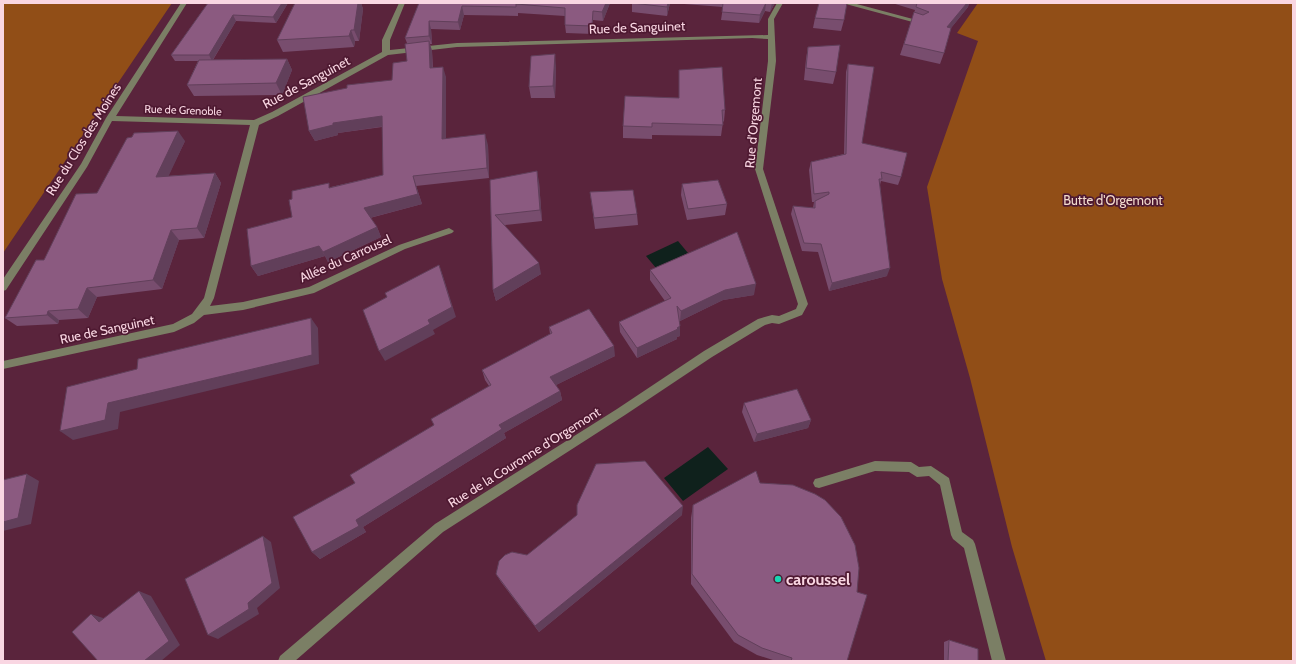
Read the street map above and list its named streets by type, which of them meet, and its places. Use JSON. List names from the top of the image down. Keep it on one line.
{"streets":{"street":["Rue de Sanguinet","Rue de Grenoble","Rue d'Orgemont","Rue du Clos des Moines","Allée du Carrousel","Rue de la Couronne d'Orgemont"]},"crossings":[["Rue de Sanguinet","Rue de Grenoble"],["Rue de Sanguinet","Rue d'Orgemont"],["Rue de Sanguinet","Allée du Carrousel"],["Rue de Grenoble","Rue du Clos des Moines"],["Rue d'Orgemont","Rue de la Couronne d'Orgemont"]],"parks":["Butte d'Orgemont"],"places":["caroussel"]}
